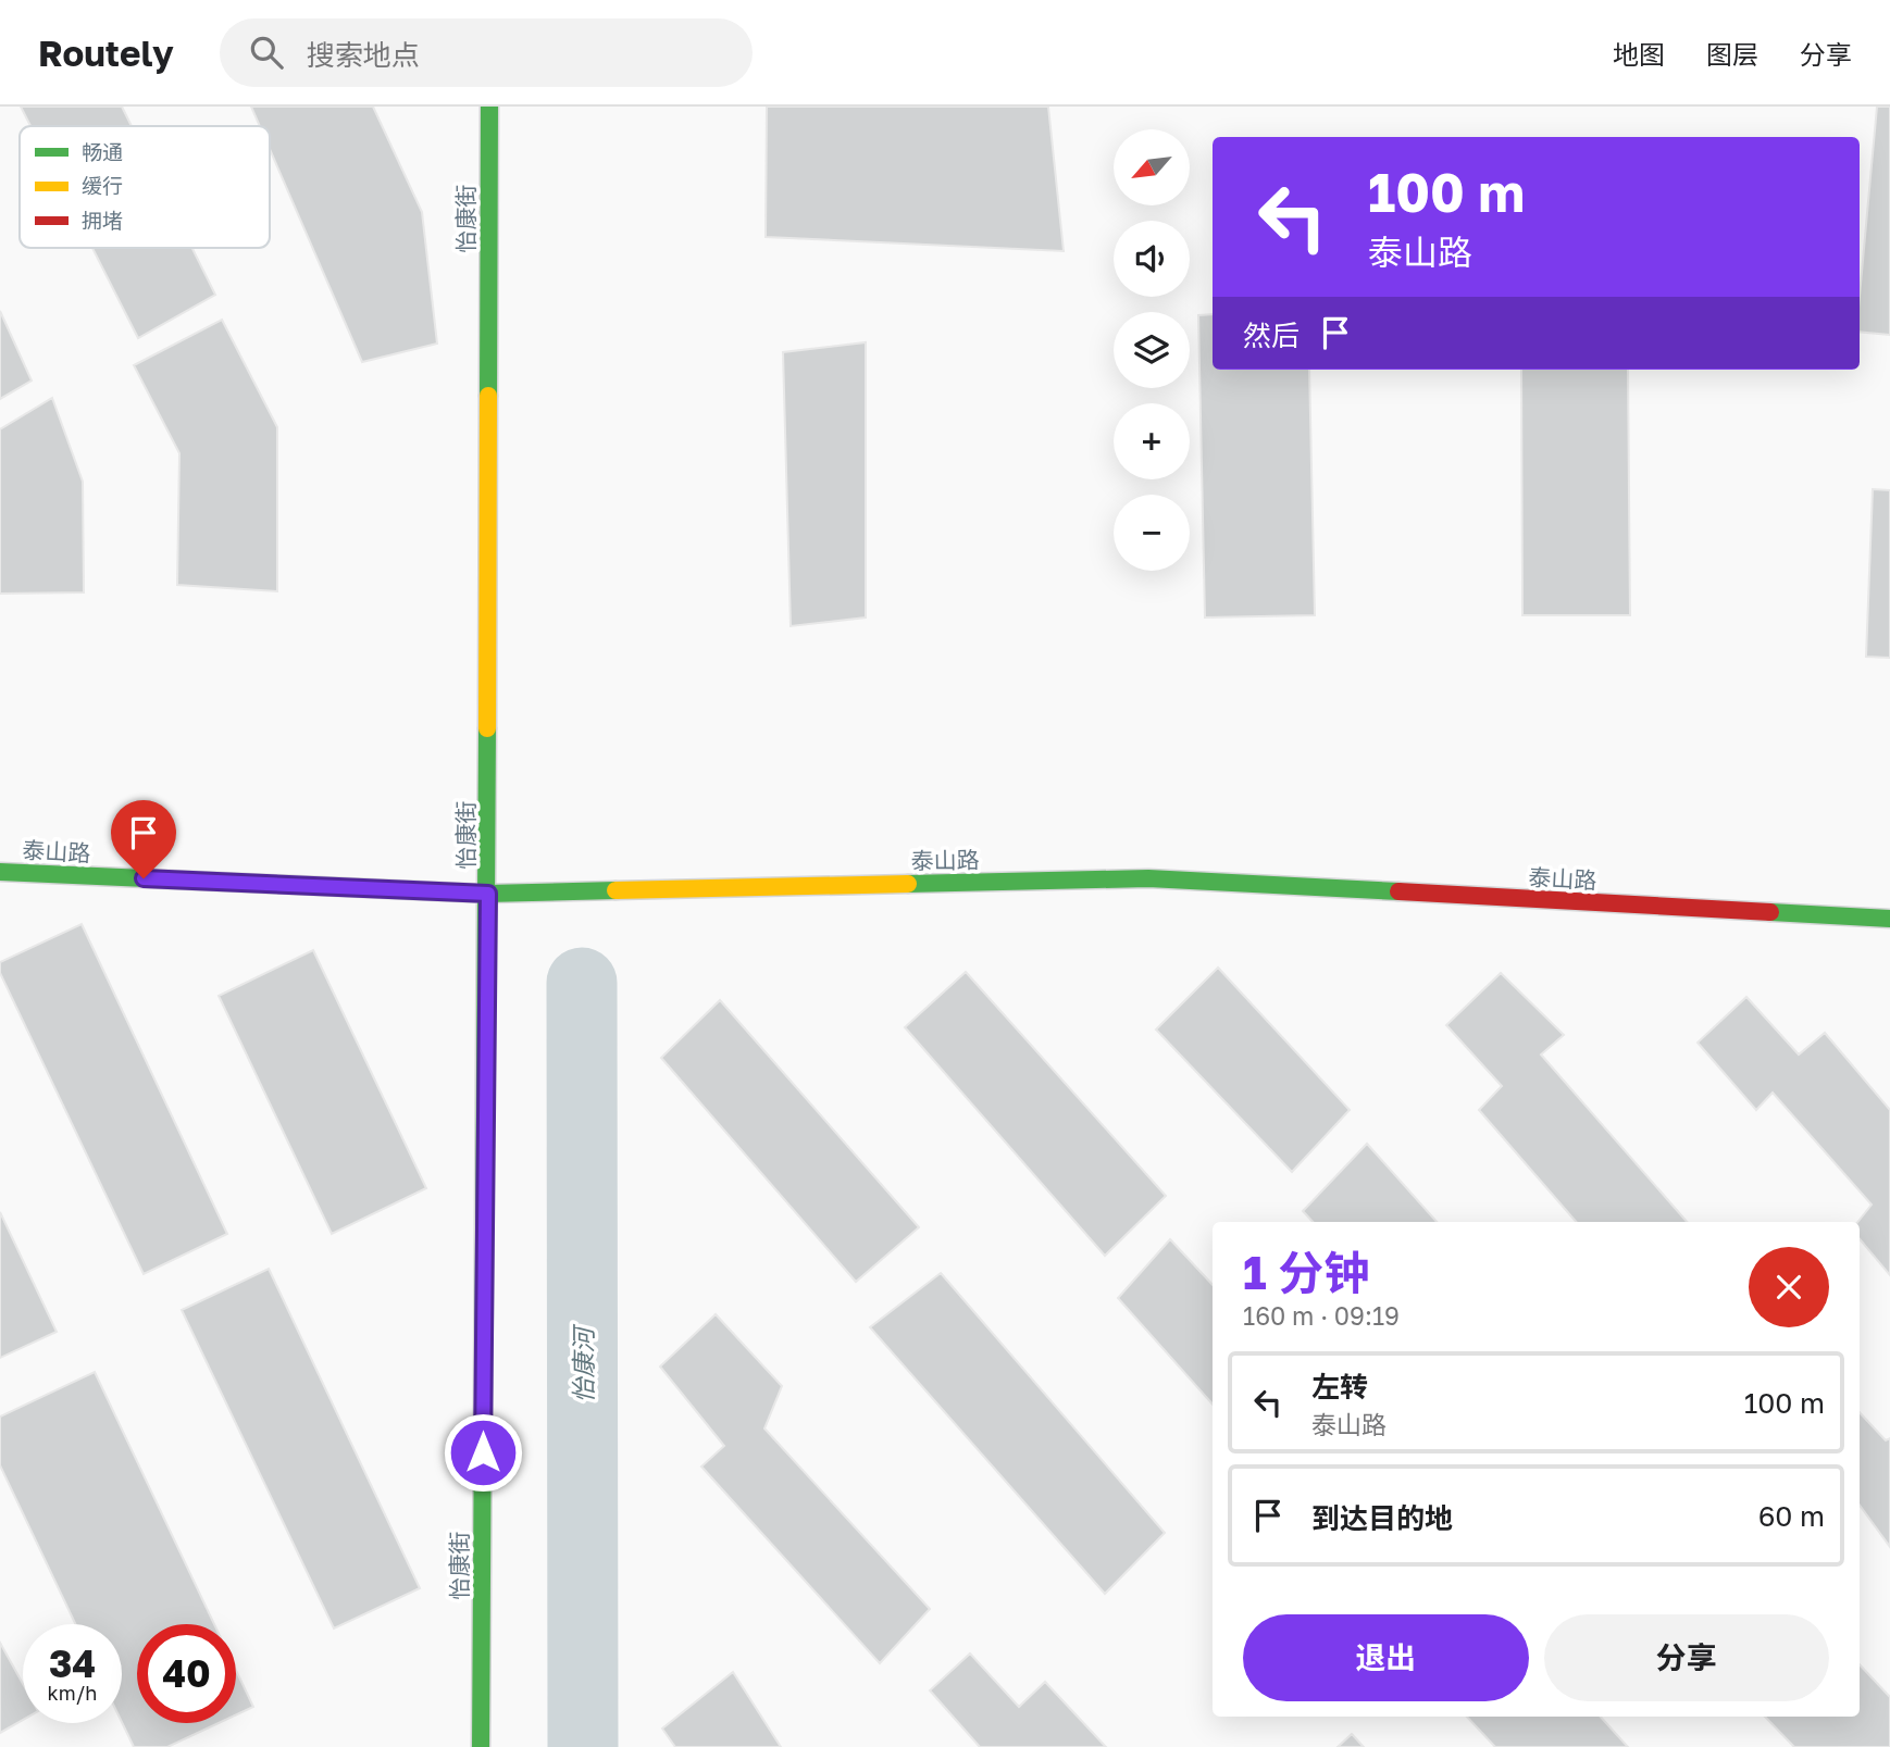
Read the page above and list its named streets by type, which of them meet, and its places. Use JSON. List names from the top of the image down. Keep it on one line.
{"streets":{"main road":["怡康街","泰山路"]},"crossings":[["怡康街","泰山路"]],"water":["怡康河"],"legend":["畅通","缓行","拥堵"],"north":"bottom left","page":{"header":"Routely","search":"搜索地点","nav":["地图","图层","分享"],"map_buttons":["+","−"],"turn":["100 m","泰山路"],"then":"然后","heading":["1 分钟","160 m · 09:19"],"list":[{"name":"左转","note":"泰山路","value":"100 m"},{"name":"到达目的地","value":"60 m"}],"buttons":["退出","分享"],"speed":"34 km/h","limit":"40"}}
